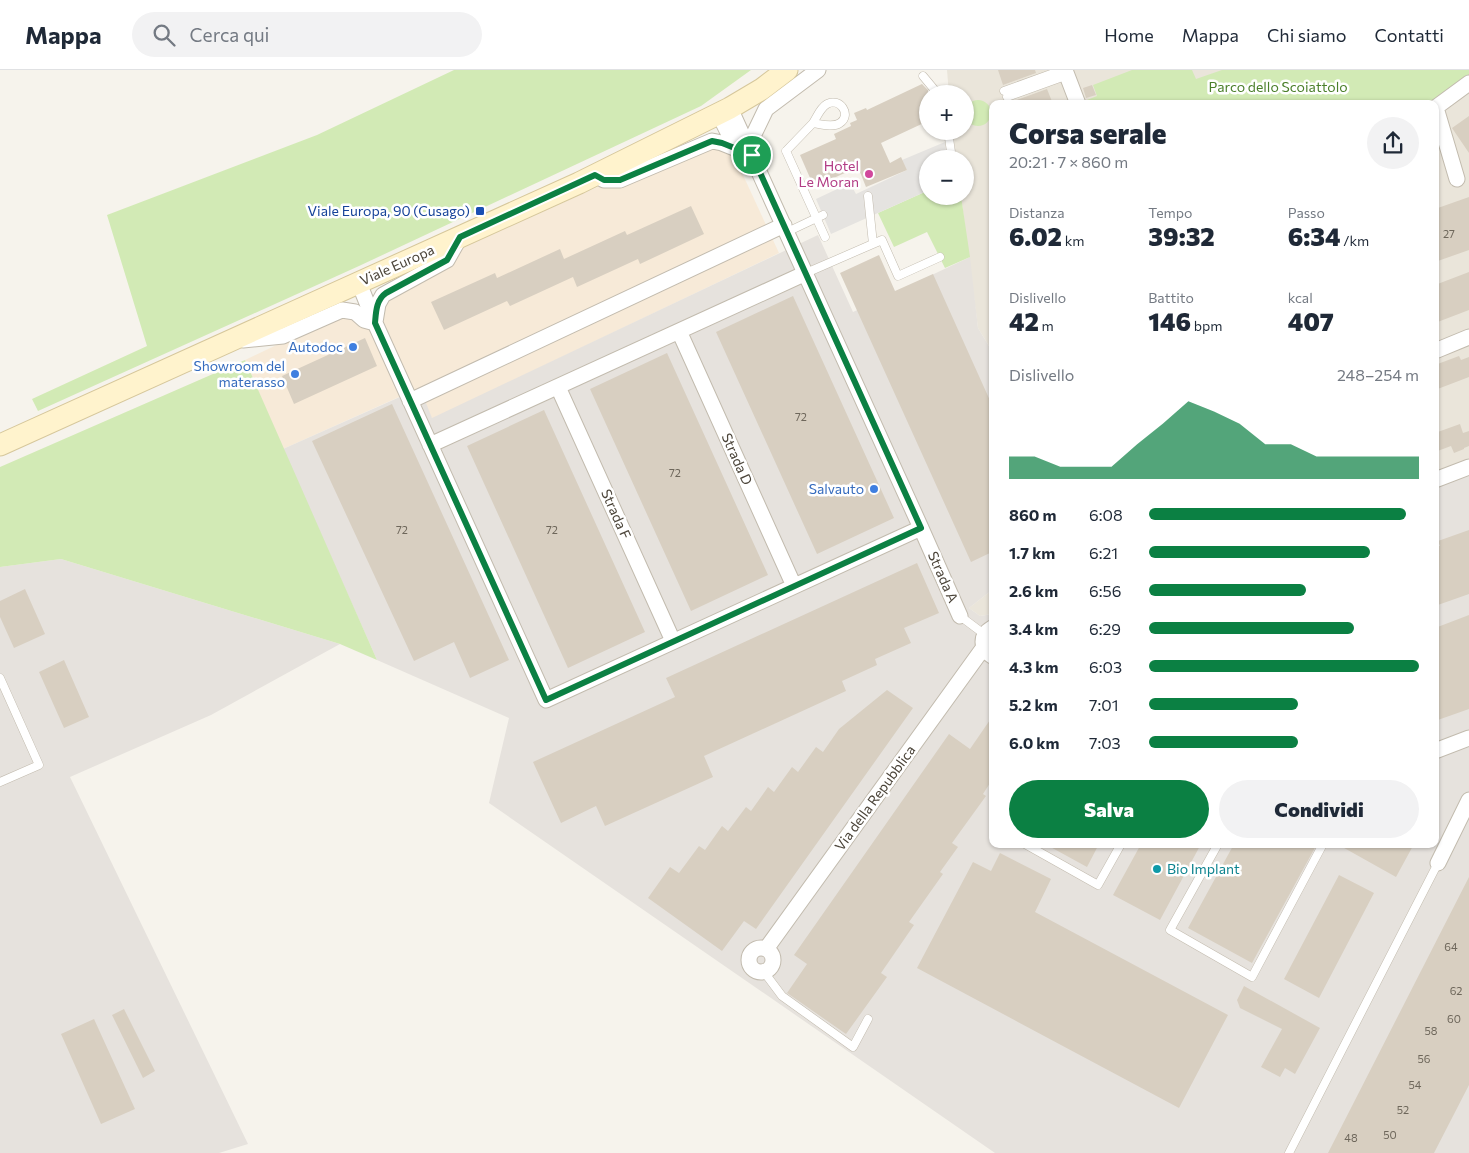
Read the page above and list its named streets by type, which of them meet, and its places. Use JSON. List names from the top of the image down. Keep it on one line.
{"streets":{"main road":["Viale Europa"],"street":["Strada D","Strada F","Strada A","Via della Repubblica"]},"crossings":[["Viale Europa","Strada A"]],"parks":["Parco dello Scoiattolo"],"places":{"other":["Hotel Le Moran","Autodoc","Showroom del materasso","Salvauto","Bio Implant"],"transit":["Viale Europa, 90 (Cusago)"]},"house_numbers":["27","72","72","72","72","64","62","60","58","56","54","52","50","48"],"page":{"header":"Mappa","search":"Cerca qui","nav":["Home","Mappa","Chi siamo","Contatti"],"map_buttons":["+","−"],"heading":["Corsa serale","20:21 · 7 × 860 m"],"stats":[["Distanza","6.02 km"],["Tempo","39:32"],["Passo","6:34 /km"],["Dislivello","42 m"],["Battito","146 bpm"],["kcal","407"]],"chart":["Dislivello","248–254 m"],"list":[{"name":"860 m","note":"6:08"},{"name":"1.7 km","note":"6:21"},{"name":"2.6 km","note":"6:56"},{"name":"3.4 km","note":"6:29"},{"name":"4.3 km","note":"6:03"},{"name":"5.2 km","note":"7:01"},{"name":"6.0 km","note":"7:03"}],"buttons":["Salva","Condividi"]}}
